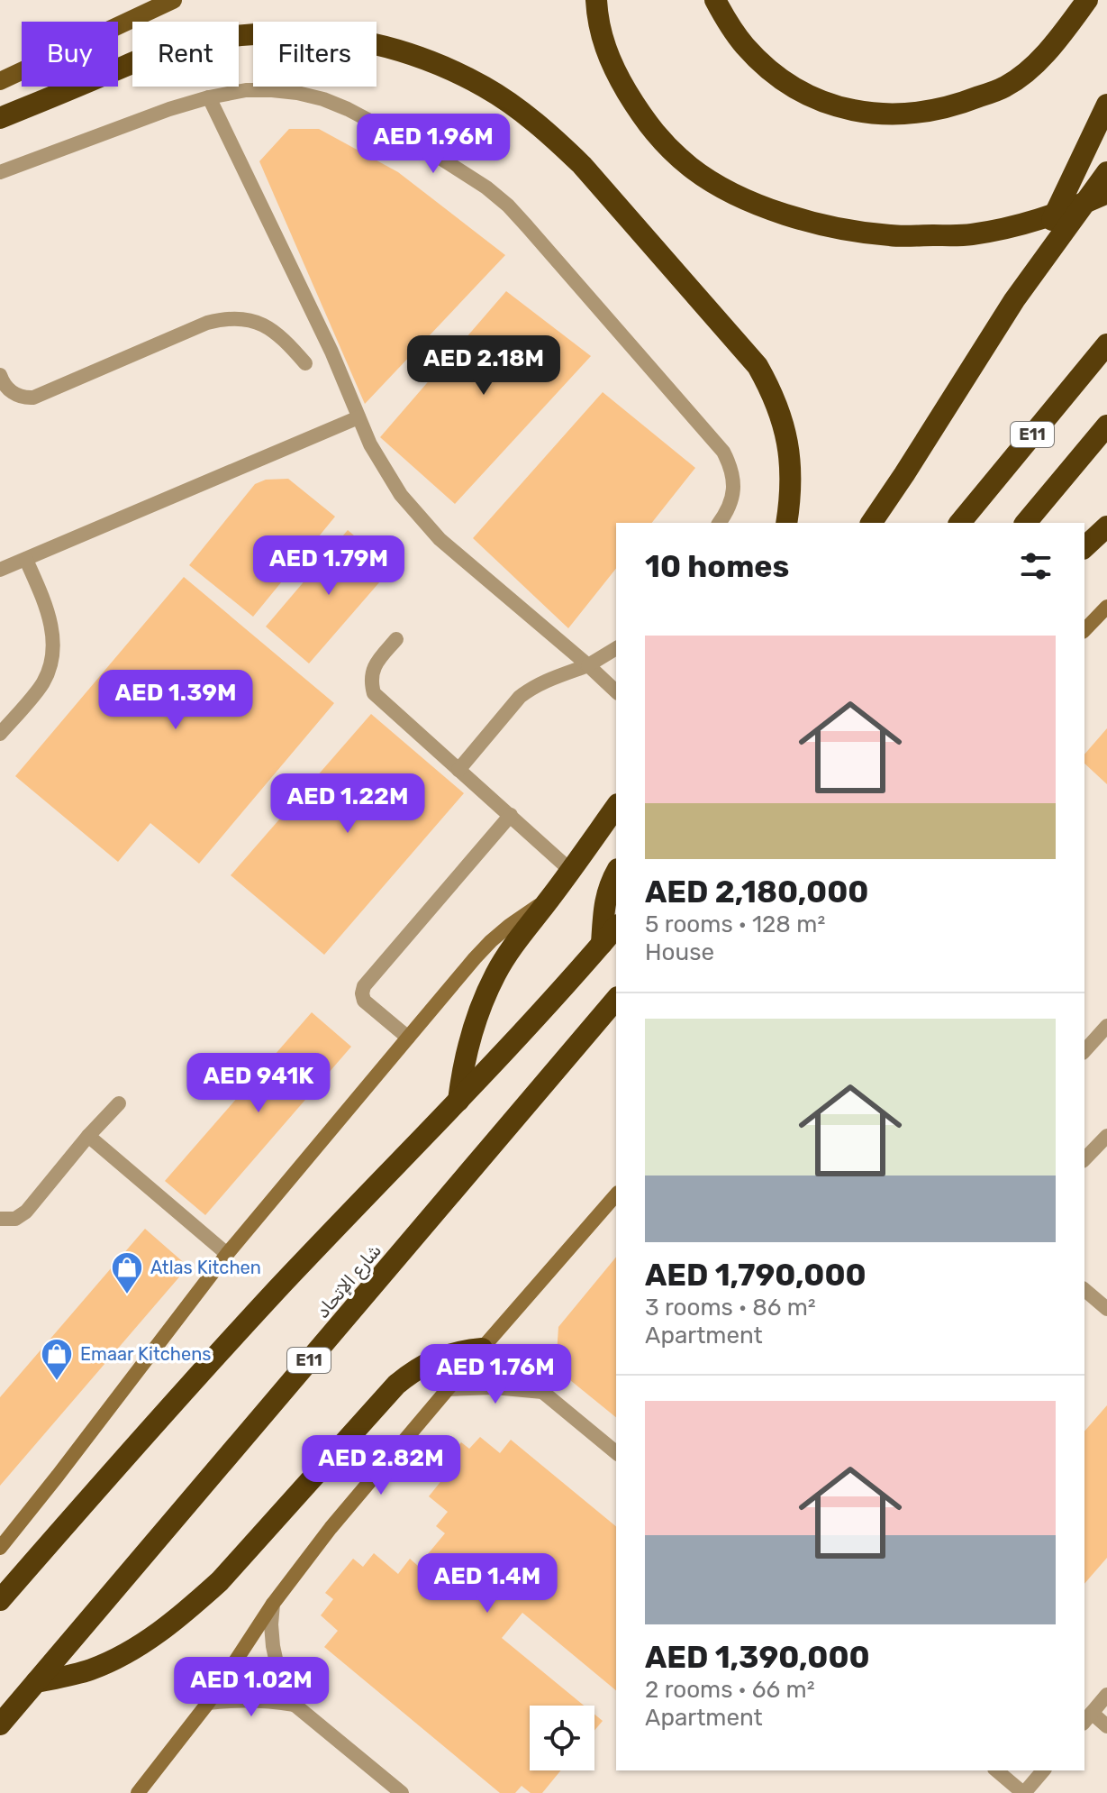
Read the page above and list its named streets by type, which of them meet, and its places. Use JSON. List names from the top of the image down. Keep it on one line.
{"streets":{"highway":["E11","شارع الإتحاد"]},"places":{"shop":["Atlas Kitchen","Emaar Kitchens"]},"page":{"chip":["Buy","Rent","Filters"],"price":["AED 1.96M","AED 2.18M","AED 1.79M","AED 1.39M","AED 1.22M","AED 941K","AED 1.76M","AED 2.82M","AED 1.4M","AED 1.02M"],"heading":"10 homes","list":[{"name":"AED 2,180,000","note":"5 rooms · 128 m² · House"},{"name":"AED 1,790,000","note":"3 rooms · 86 m² · Apartment"},{"name":"AED 1,390,000","note":"2 rooms · 66 m² · Apartment"}]}}
